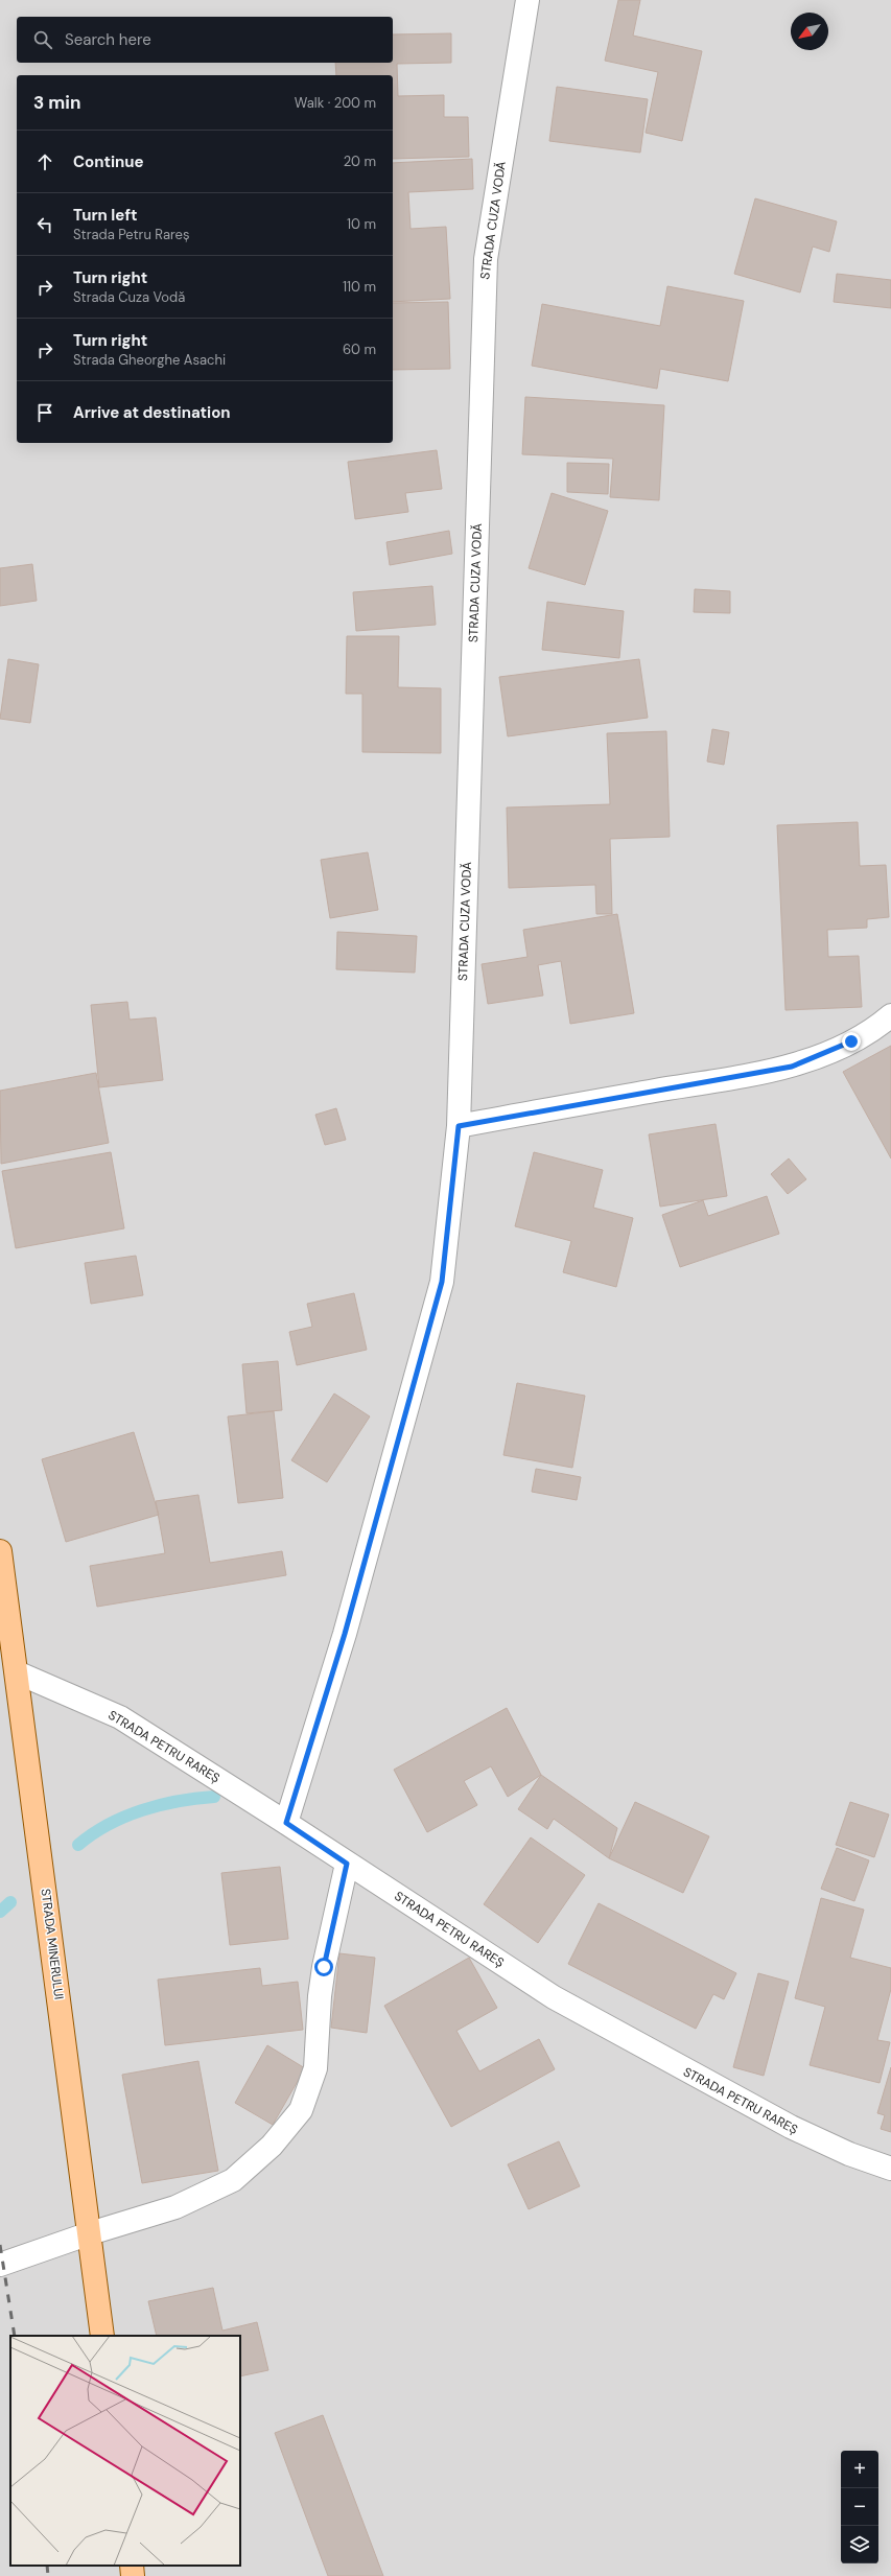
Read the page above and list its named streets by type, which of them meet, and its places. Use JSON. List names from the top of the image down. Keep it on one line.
{"streets":{"main road":["STRADA MINERULUI"],"street":["STRADA CUZA VODĂ","STRADA PETRU RAREȘ"]},"crossings":[["STRADA CUZA VODĂ","STRADA PETRU RAREȘ"],["STRADA PETRU RAREȘ","STRADA MINERULUI"]],"north":"bottom left","page":{"search":"Search here","heading":["3 min","Walk · 200 m"],"list":[["Continue","20 m"],["Turn left","Strada Petru Rareș","10 m"],["Turn right","Strada Cuza Vodă","110 m"],["Turn right","Strada Gheorghe Asachi","60 m"],"Arrive at destination"],"map_buttons":["+","−"]}}
